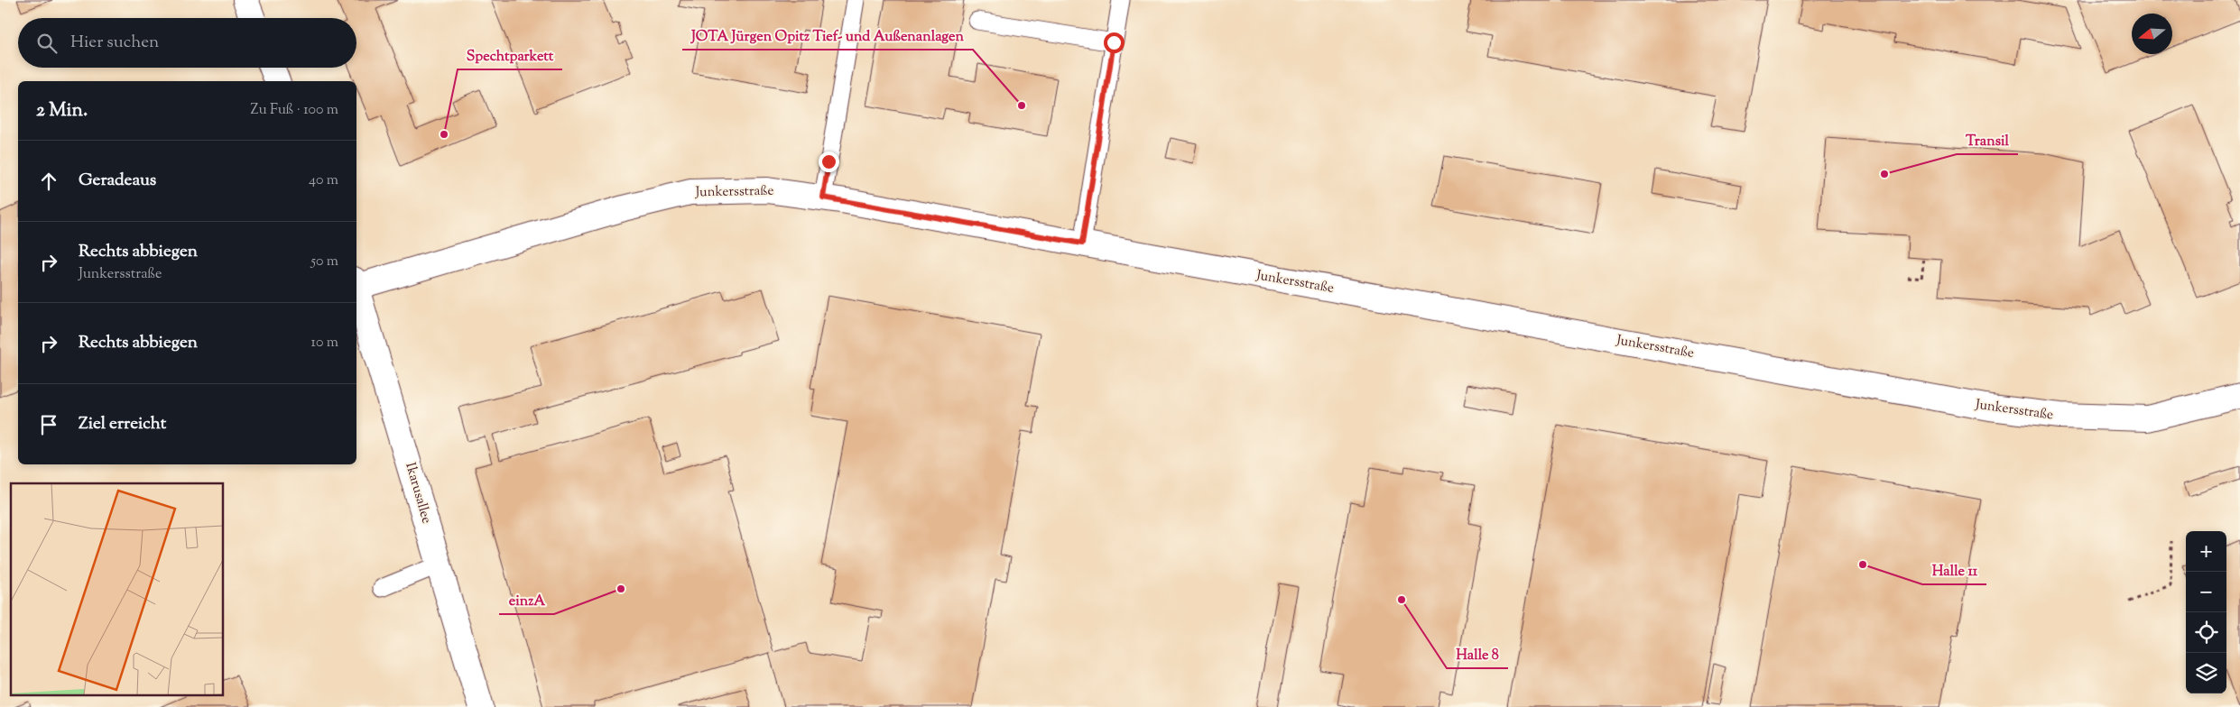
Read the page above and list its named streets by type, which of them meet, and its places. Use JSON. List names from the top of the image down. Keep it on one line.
{"streets":{"street":["Junkersstraße","Ikarusallee"]},"places":["JOTA Jürgen Opitz Tief- und Außenanlagen","Spechtparkett","Transil","Halle 11","einzA","Halle 8"],"north":"left","page":{"search":"Hier suchen","heading":["2 Min.","Zu Fuß · 100 m"],"list":[["Geradeaus","40 m"],["Rechts abbiegen","Junkersstraße","50 m"],["Rechts abbiegen","10 m"],"Ziel erreicht"],"map_buttons":["+","−"]}}
